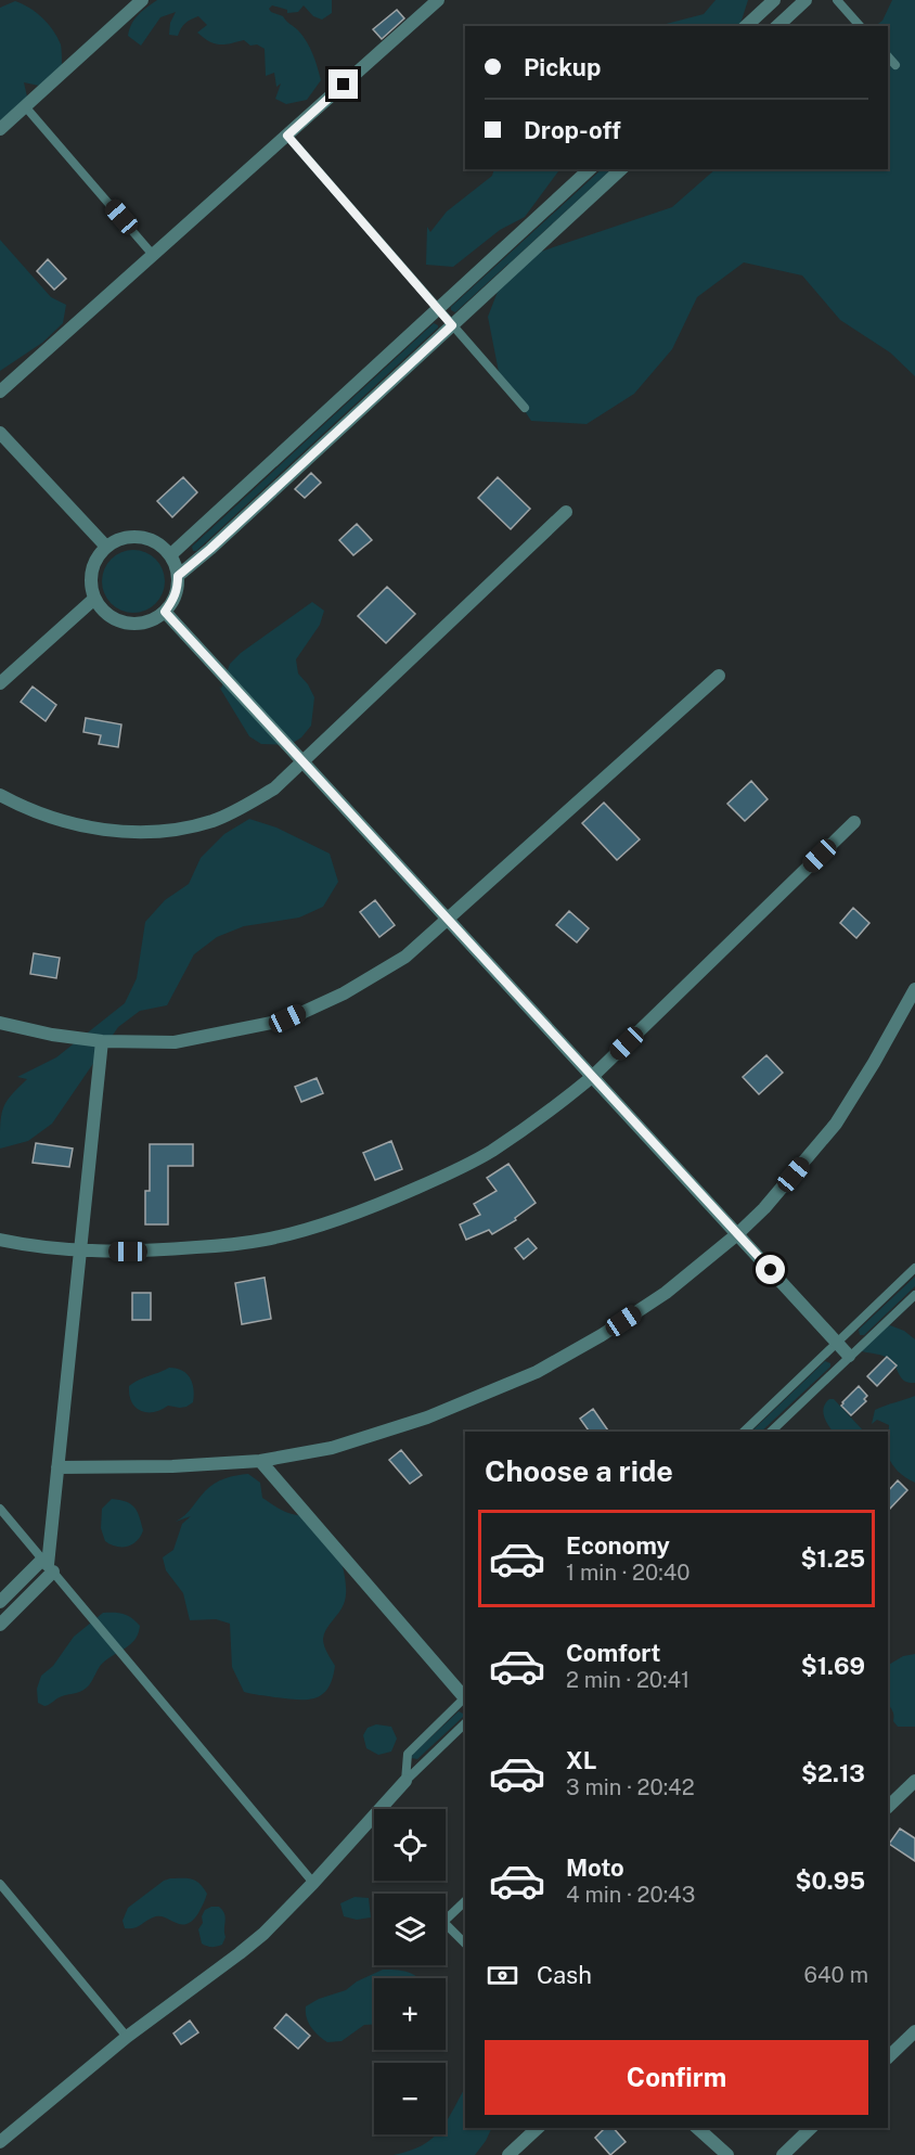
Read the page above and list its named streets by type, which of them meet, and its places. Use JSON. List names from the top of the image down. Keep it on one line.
{"page":{"banner":["Pickup","Drop-off"],"heading":"Choose a ride","list":[{"name":"Economy","note":"1 min · 20:40","value":"$1.25"},{"name":"Comfort","note":"2 min · 20:41","value":"$1.69"},{"name":"XL","note":"3 min · 20:42","value":"$2.13"},{"name":"Moto","note":"4 min · 20:43","value":"$0.95"}],"map_buttons":["+","−"],"pay":["Cash","640 m"],"buttons":"Confirm"}}
